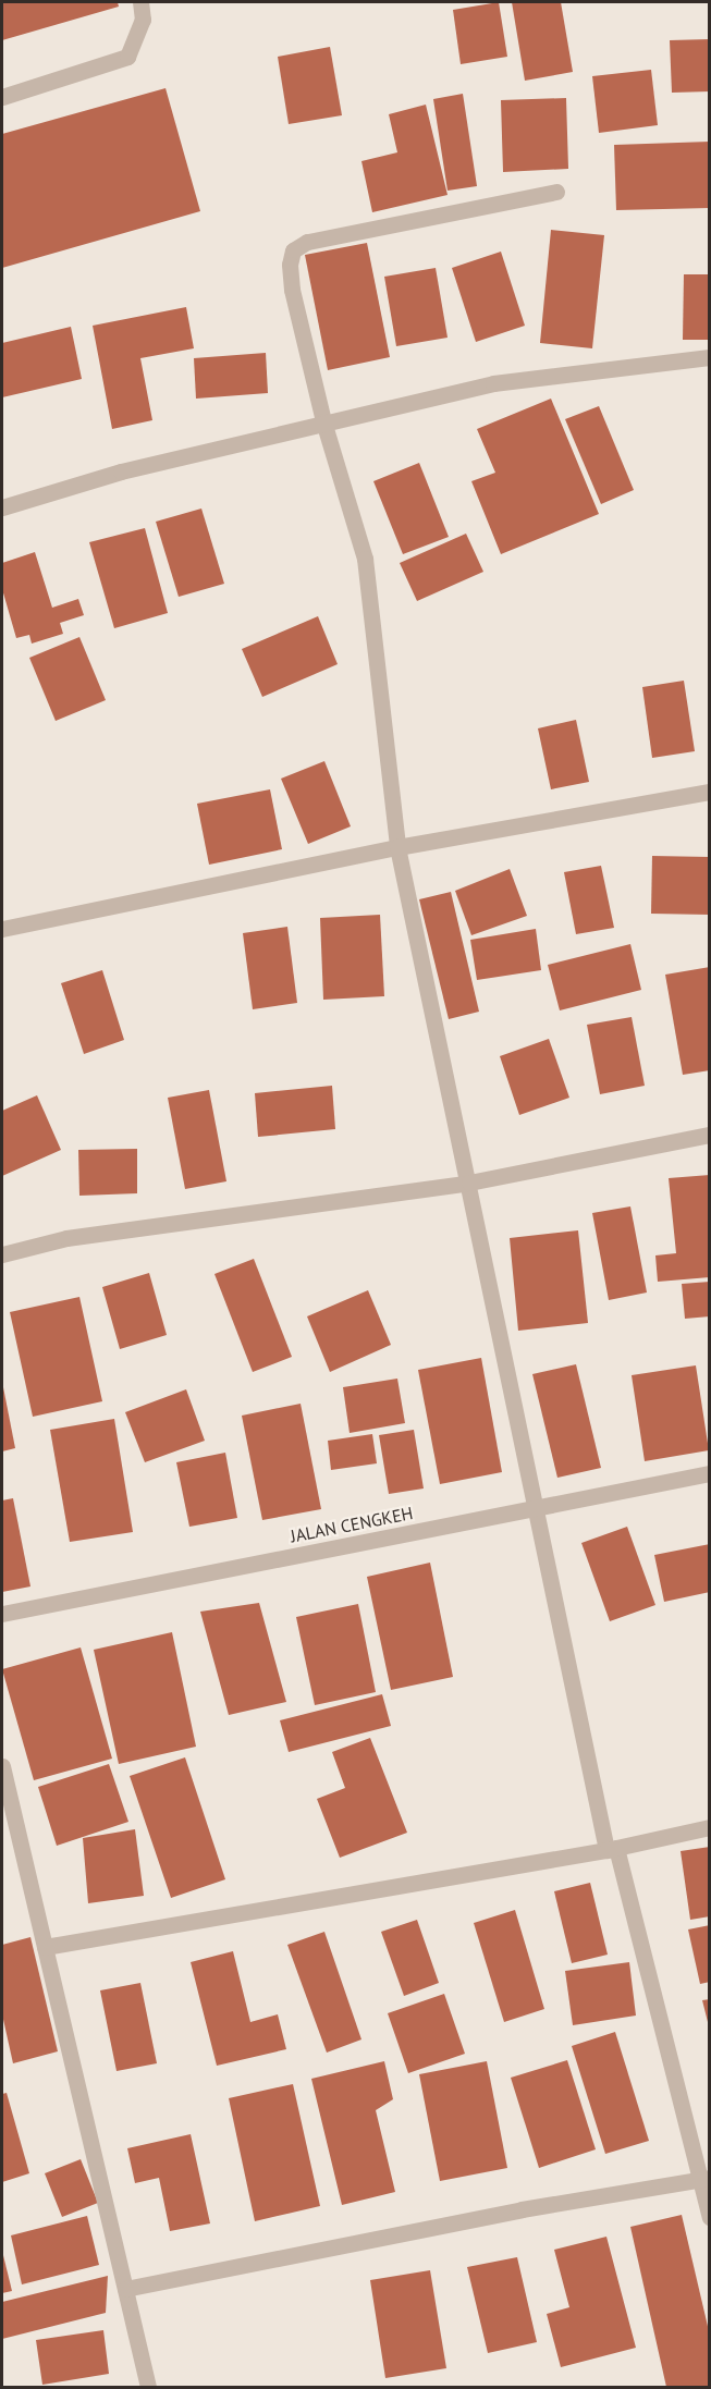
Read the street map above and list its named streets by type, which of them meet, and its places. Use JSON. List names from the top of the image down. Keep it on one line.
{"streets":{"street":["JALAN CENGKEH"]}}
